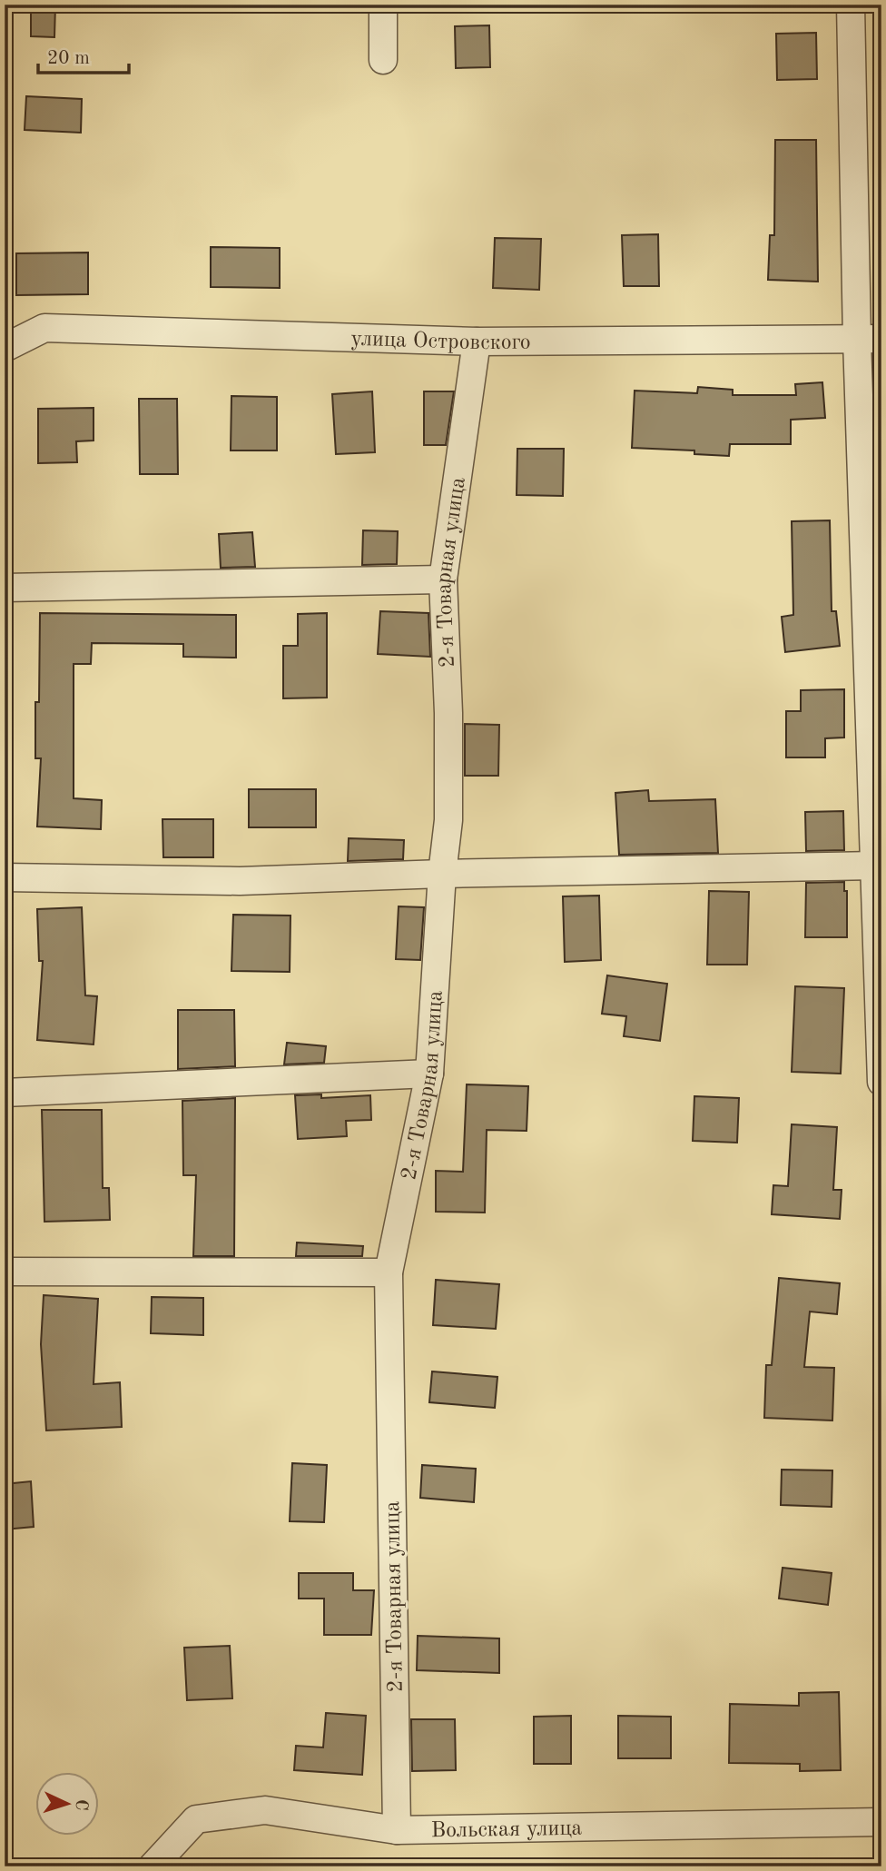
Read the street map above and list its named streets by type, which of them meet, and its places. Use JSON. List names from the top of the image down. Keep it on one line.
{"streets":{"street":["улица Островского","2-я Товарная улица","Вольская улица"]},"crossings":[["улица Островского","2-я Товарная улица"],["2-я Товарная улица","Вольская улица"]],"scale_bar":"20 m","north":"right"}
